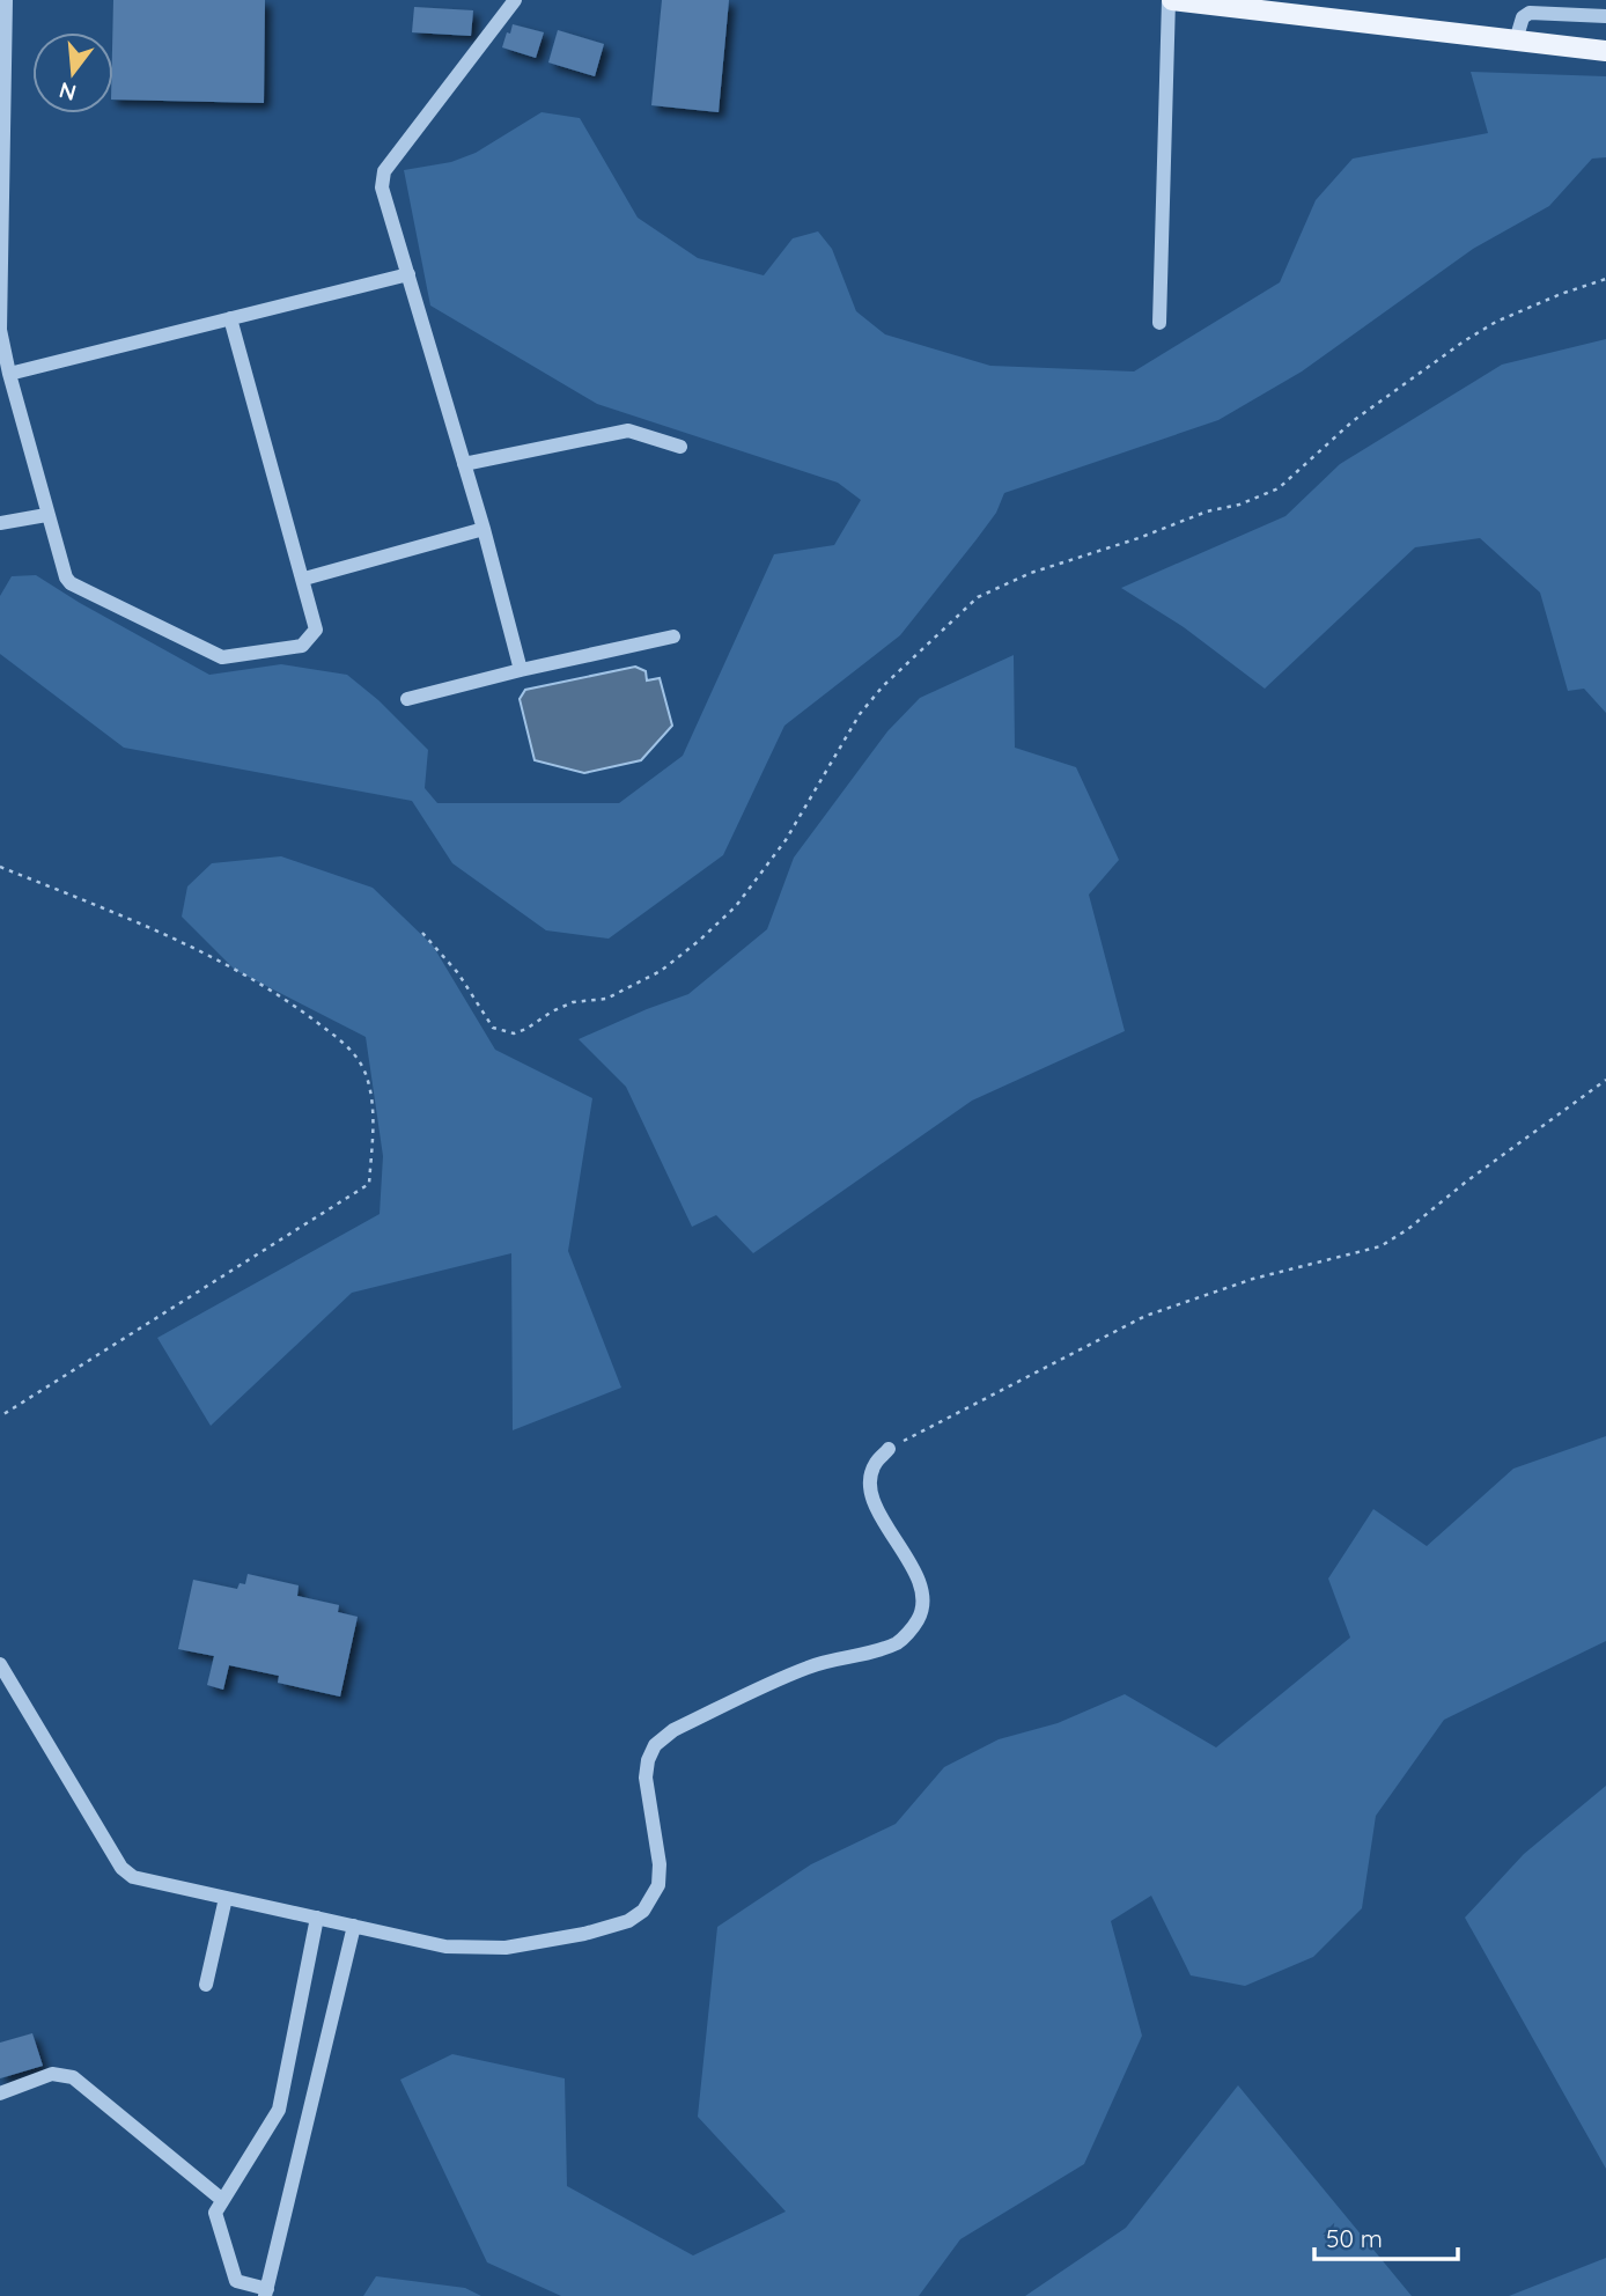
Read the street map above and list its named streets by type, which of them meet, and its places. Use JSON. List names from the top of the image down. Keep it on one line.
{"scale_bar":"50 m","north":"bottom"}
